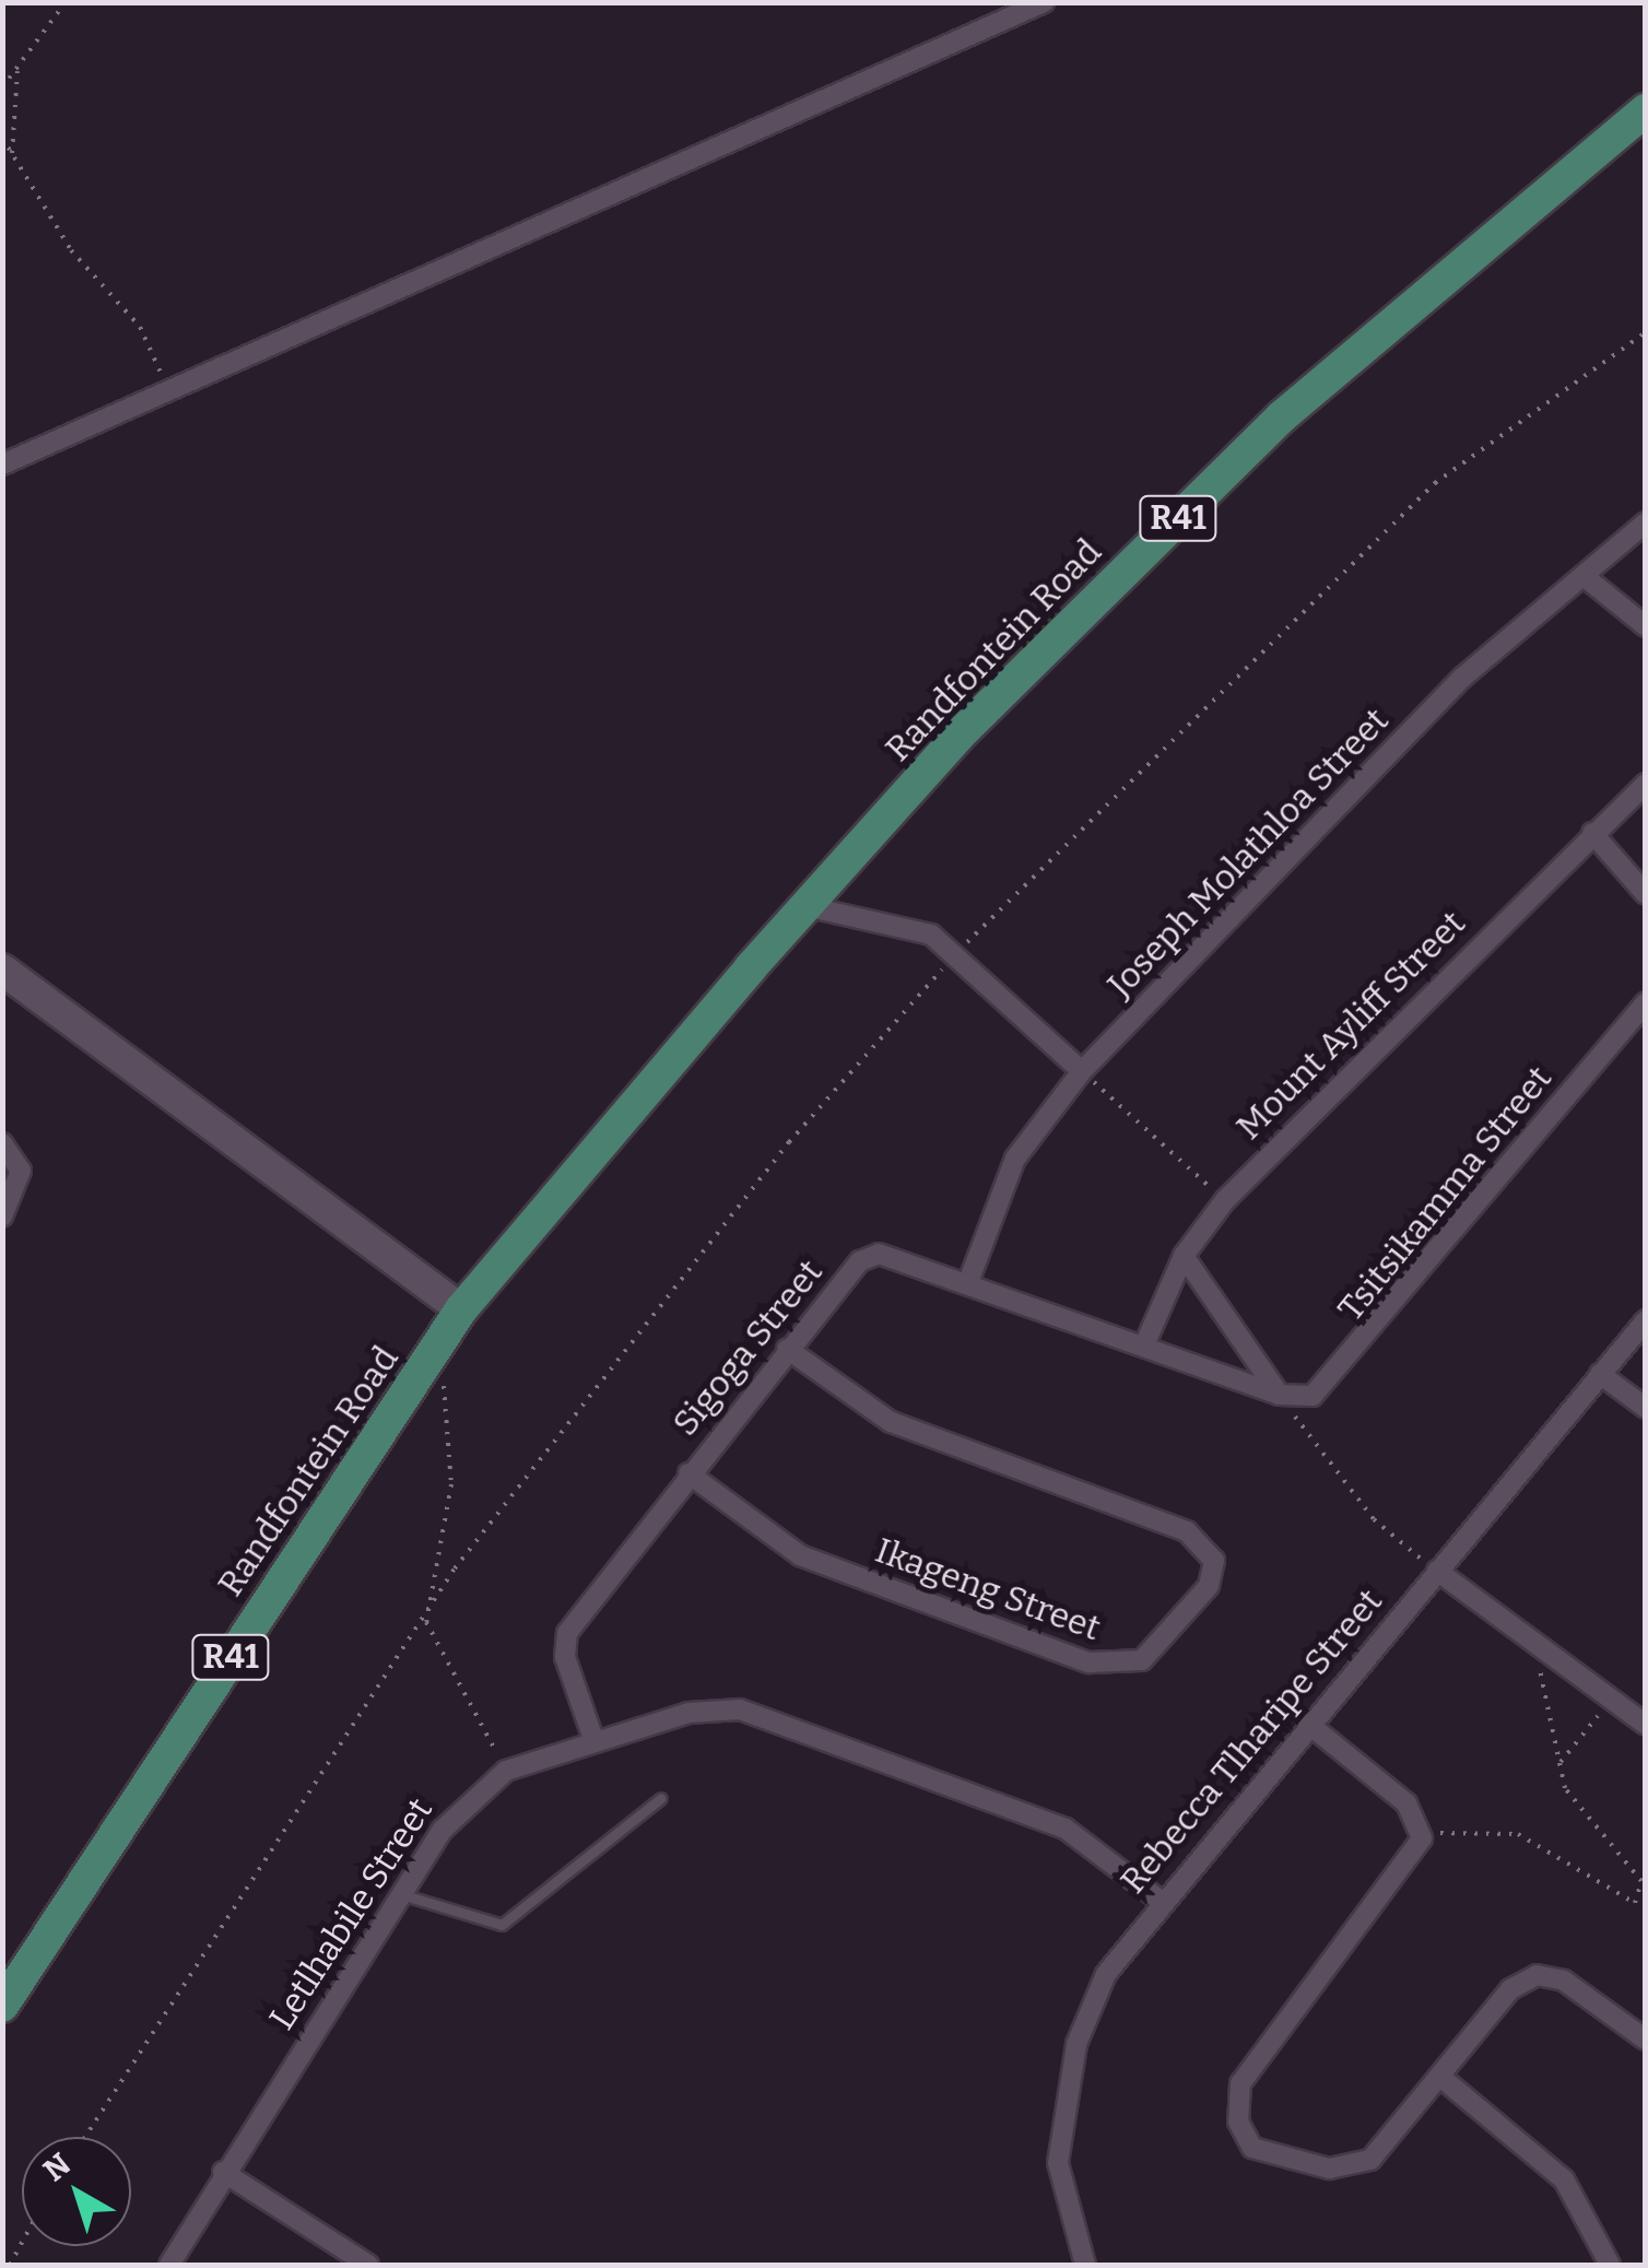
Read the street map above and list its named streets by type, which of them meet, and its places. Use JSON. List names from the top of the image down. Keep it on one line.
{"streets":{"main road":["R41","Randfontein Road"],"street":["Joseph Molathloa Street","Mount Ayliff Street","Tsitsikamma Street","Sigoga Street","Ikageng Street","Rebecca Tlharipe Street","Letlhabile Street"]},"crossings":[["Joseph Molathloa Street","Sigoga Street"],["Mount Ayliff Street","Sigoga Street"],["Tsitsikamma Street","Sigoga Street"],["Sigoga Street","Ikageng Street"],["Sigoga Street","Letlhabile Street"],["Rebecca Tlharipe Street","Letlhabile Street"]],"north":"top left"}
